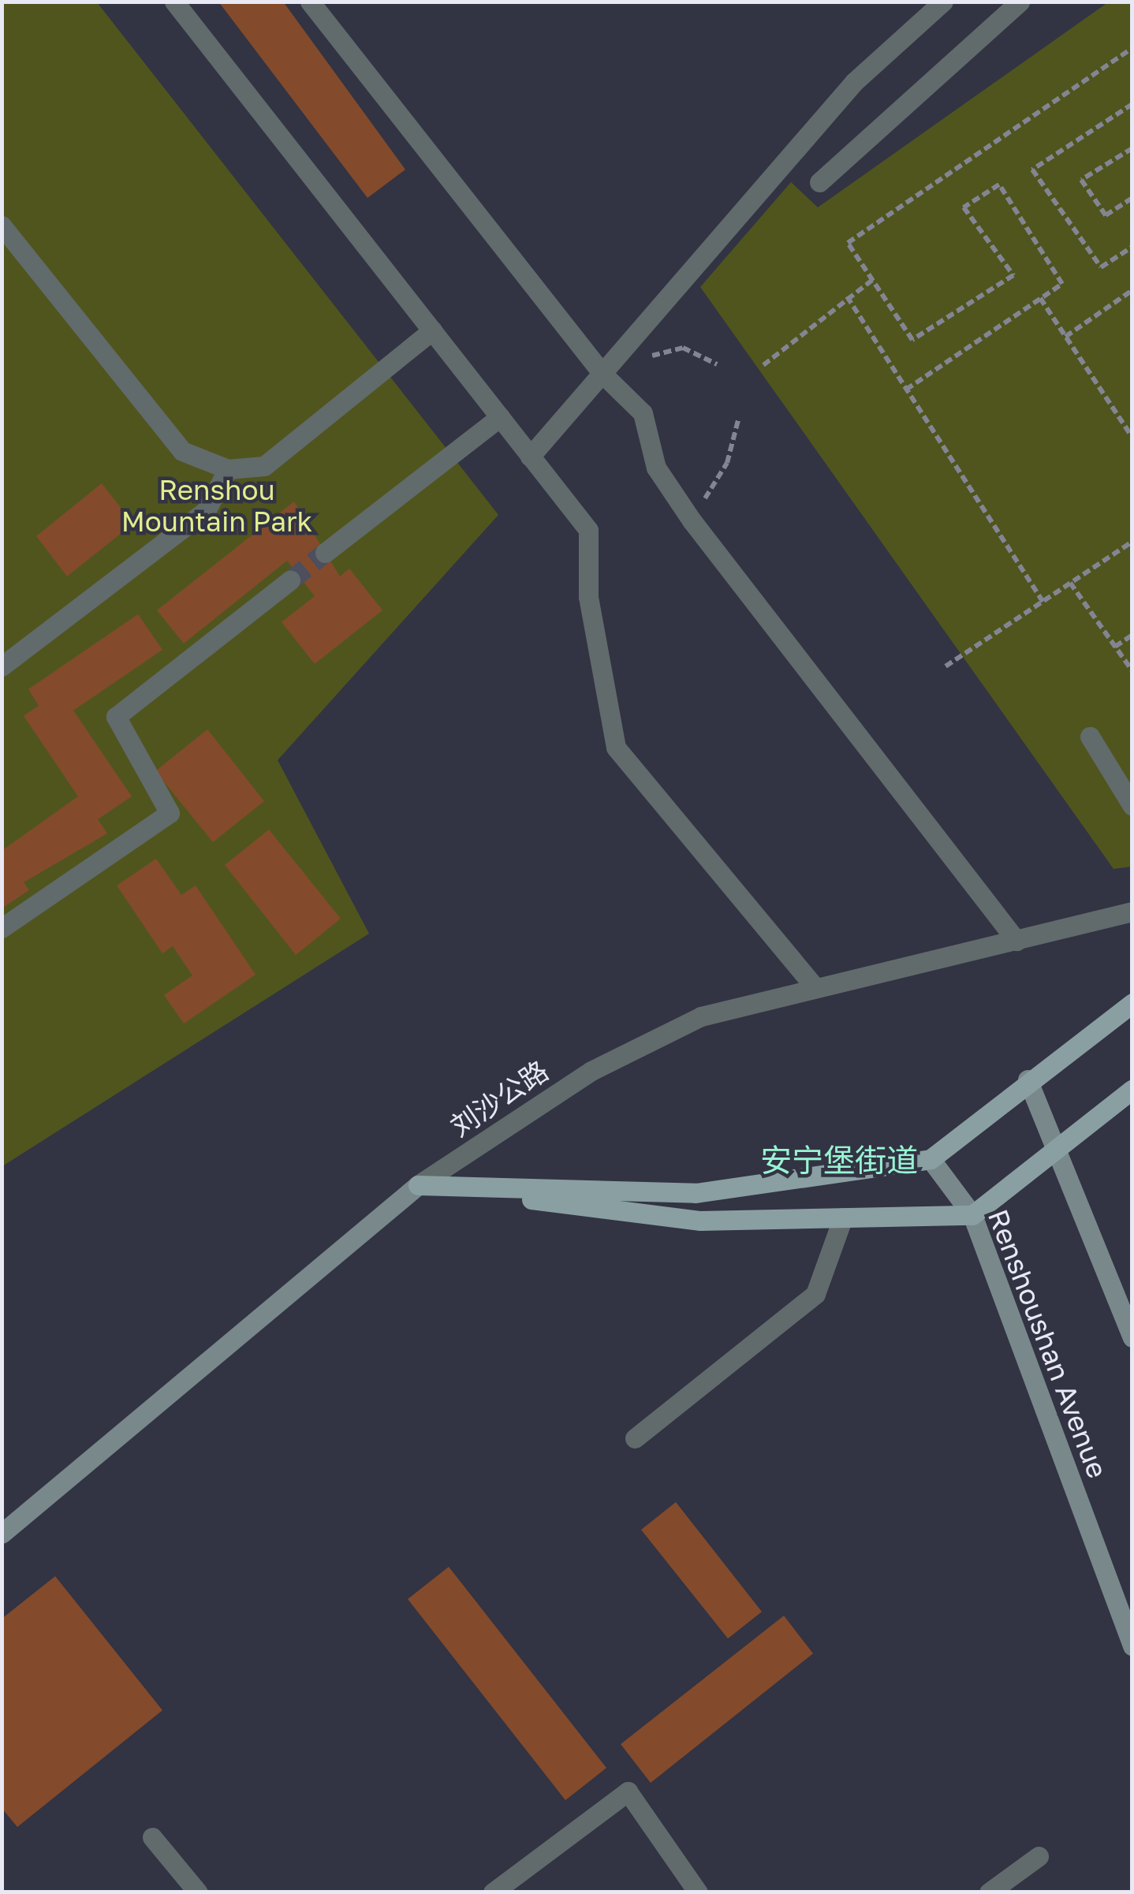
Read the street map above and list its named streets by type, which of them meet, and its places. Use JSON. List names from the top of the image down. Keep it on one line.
{"streets":{"main road":["刘沙公路","Renshoushan Avenue"]},"districts":["安宁堡街道"],"parks":["Renshou Mountain Park"]}
